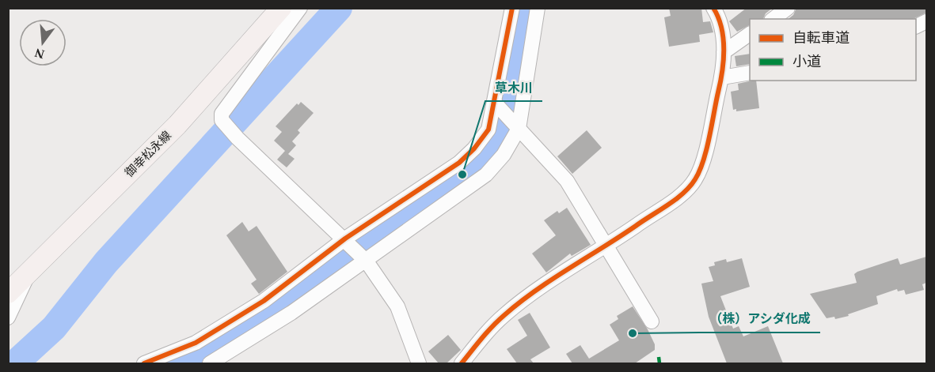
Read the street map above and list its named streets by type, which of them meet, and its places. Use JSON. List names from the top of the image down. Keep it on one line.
{"streets":{"main road":["御幸松永線"]},"places":["草木川","（株）アシダ化成"],"legend":["自転車道","小道"],"north":"bottom"}
